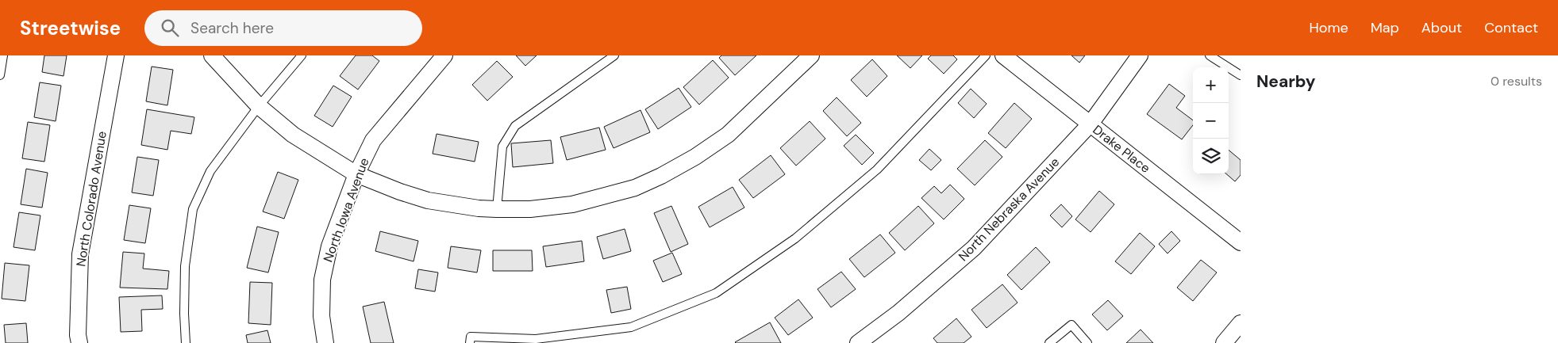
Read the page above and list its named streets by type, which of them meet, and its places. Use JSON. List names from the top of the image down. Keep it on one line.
{"streets":{"street":["Drake Place","North Colorado Avenue","North Nebraska Avenue","North Iowa Avenue"]},"crossings":[["Drake Place","North Nebraska Avenue"]],"page":{"header":"Streetwise","search":"Search here","nav":["Home","Map","About","Contact"],"heading":["Nearby","0 results"],"map_buttons":["+","−"]}}
